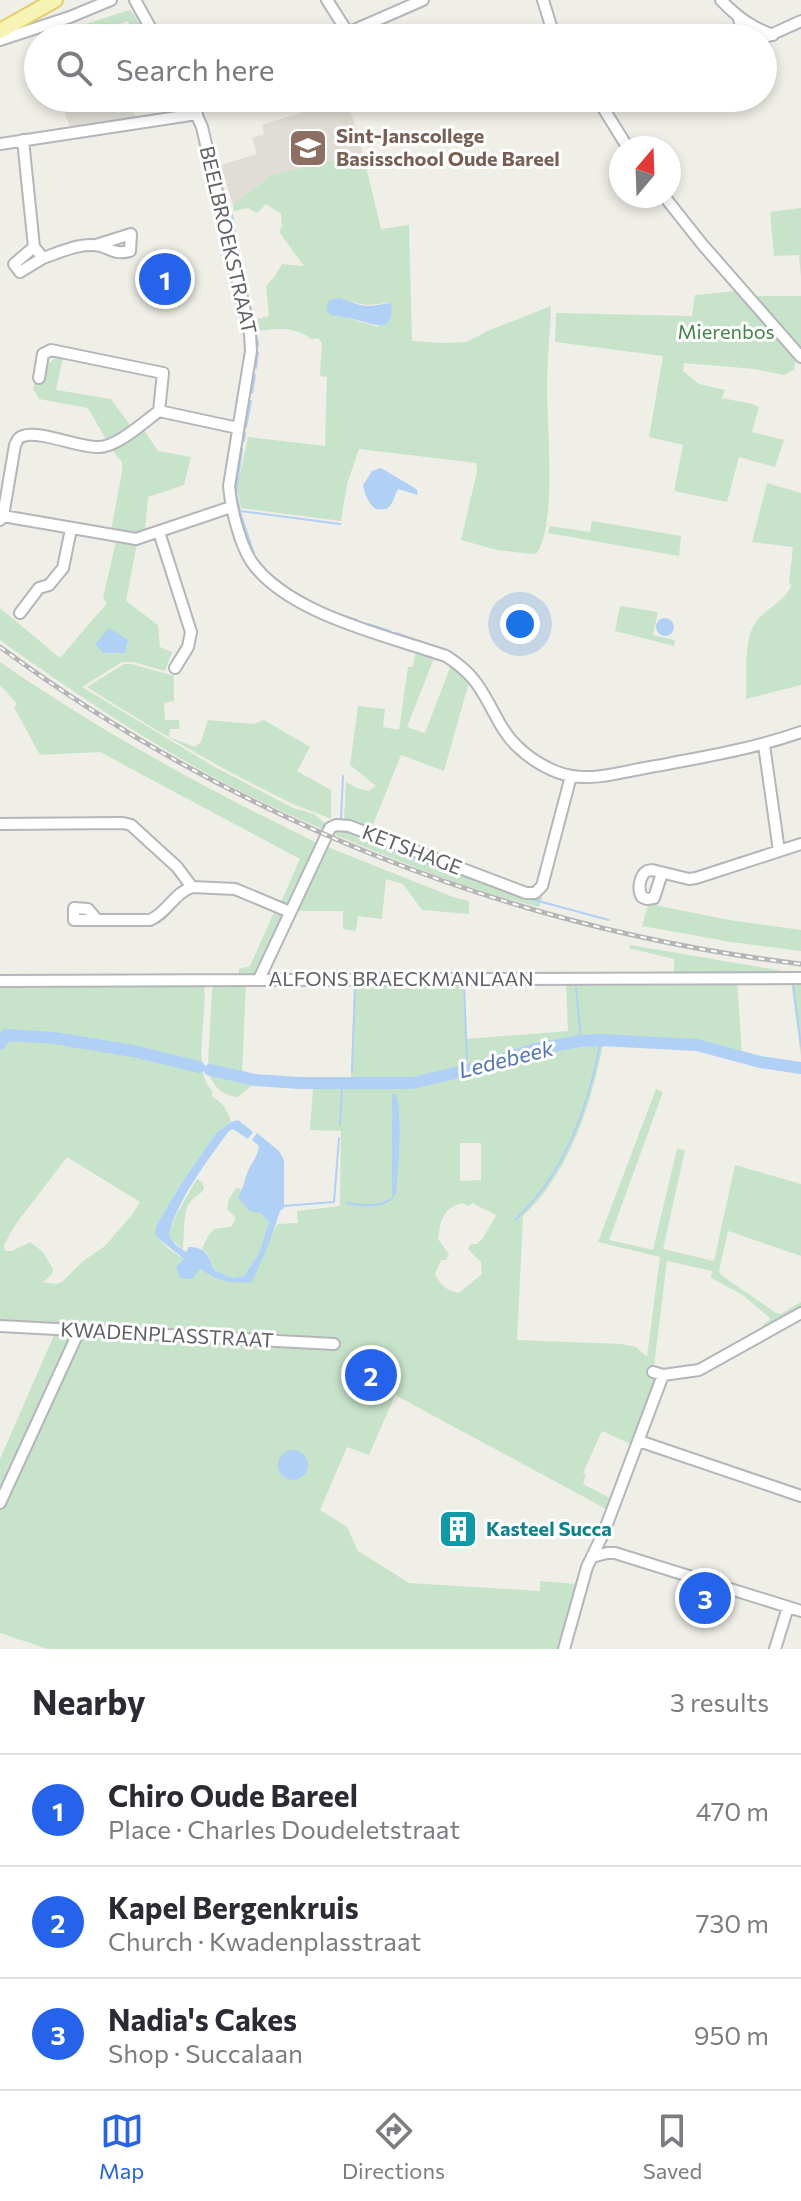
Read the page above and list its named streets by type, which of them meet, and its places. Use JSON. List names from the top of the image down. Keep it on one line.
{"streets":{"street":["BEELBROEKSTRAAT","KETSHAGE","ALFONS BRAECKMANLAAN","KWADENPLASSTRAAT"]},"crossings":[["BEELBROEKSTRAAT","KETSHAGE"],["KETSHAGE","ALFONS BRAECKMANLAAN"]],"water":["Ledebeek"],"parks":["Mierenbos"],"places":{"school or university":["Sint-Janscollege Basisschool Oude Bareel"],"building":["Kasteel Succa"]},"north":"top","page":{"search":"Search here","pins":["1","2","3"],"heading":["Nearby","3 results"],"list":[{"mark":"1","name":"Chiro Oude Bareel","note":"Place · Charles Doudeletstraat","value":"470 m"},{"mark":"2","name":"Kapel Bergenkruis","note":"Church · Kwadenplasstraat","value":"730 m"},{"mark":"3","name":"Nadia's Cakes","note":"Shop · Succalaan","value":"950 m"}],"nav":["Map","Directions","Saved"]}}
